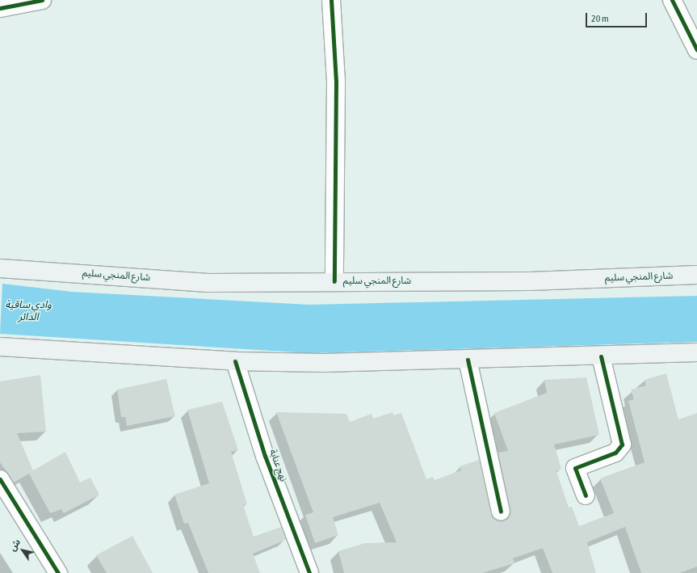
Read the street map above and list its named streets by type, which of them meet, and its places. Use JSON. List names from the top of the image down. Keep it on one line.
{"streets":{"main road":["شارع المنجي سليم"],"street":["نهج عنابة"]},"water":["وادي ساقية الدائر"],"scale_bar":"20 m","north":"top left"}
